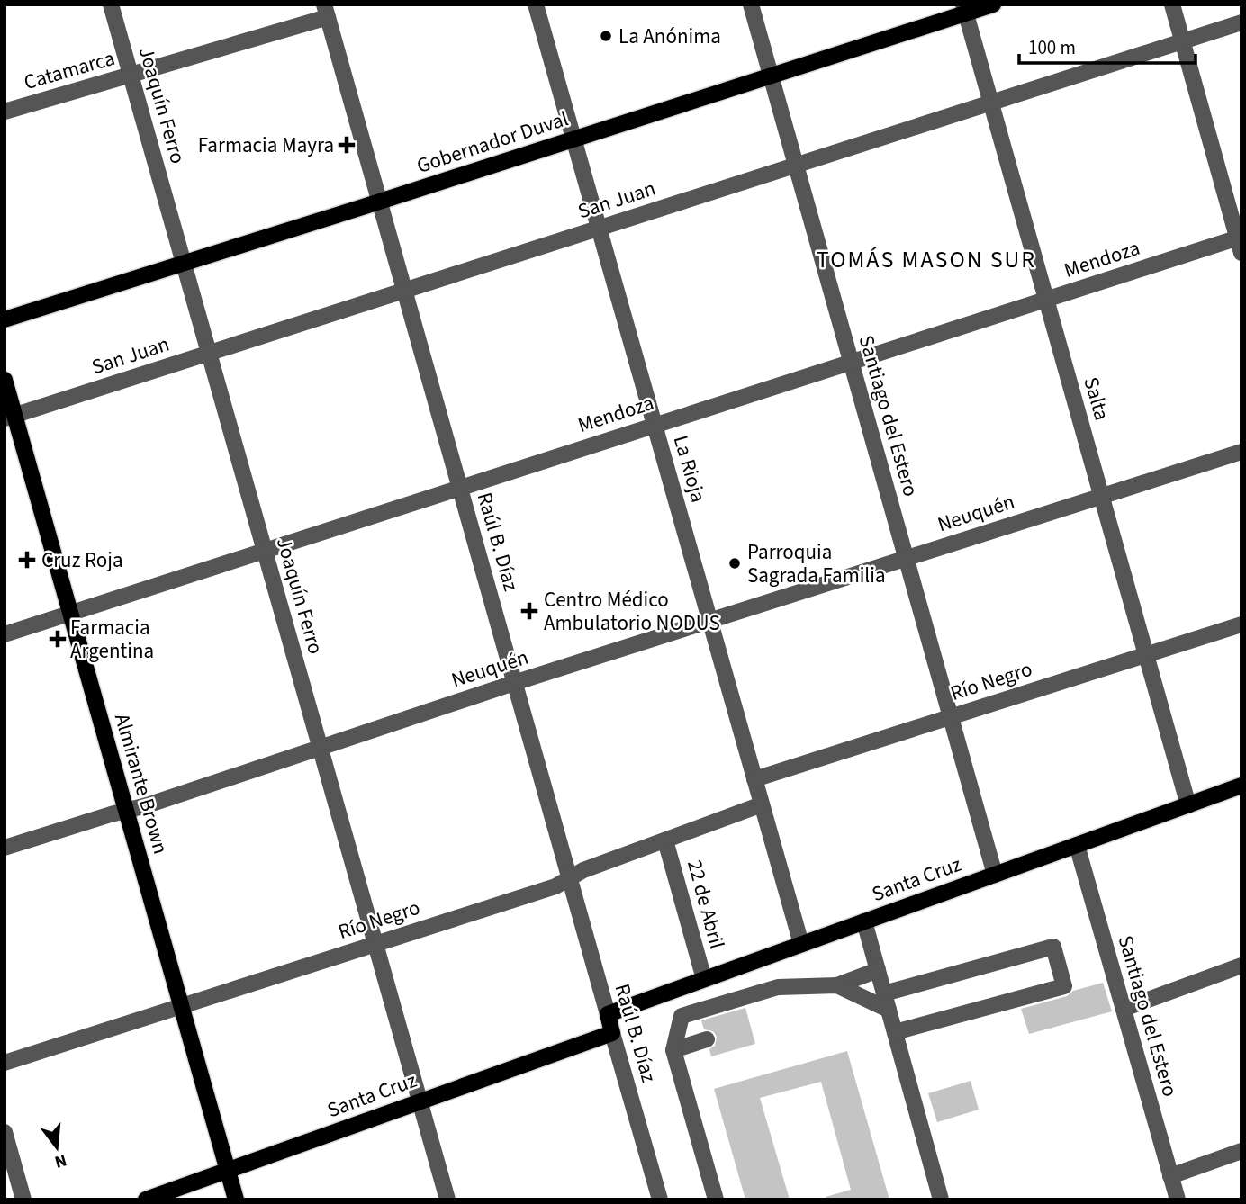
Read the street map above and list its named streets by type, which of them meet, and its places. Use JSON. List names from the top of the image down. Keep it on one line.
{"streets":{"main road":["Gobernador Duval","Raúl B. Díaz","Almirante Brown","Santa Cruz"],"street":["Catamarca","Joaquín Ferro","San Juan","Mendoza","Salta","Santiago del Estero","La Rioja","Neuquén","Río Negro","22 de Abril"]},"crossings":[["Catamarca","Joaquín Ferro"],["Catamarca","Raúl B. Díaz"],["Joaquín Ferro","Gobernador Duval"],["Joaquín Ferro","San Juan"],["Joaquín Ferro","Mendoza"],["Joaquín Ferro","Neuquén"],["Joaquín Ferro","Río Negro"],["Joaquín Ferro","Santa Cruz"],["Gobernador Duval","Salta"],["Gobernador Duval","Santiago del Estero"],["Gobernador Duval","La Rioja"],["Gobernador Duval","Raúl B. Díaz"],["San Juan","Salta"],["San Juan","Santiago del Estero"],["San Juan","La Rioja"],["San Juan","Raúl B. Díaz"],["San Juan","Almirante Brown"],["Mendoza","Salta"],["Mendoza","Santiago del Estero"],["Mendoza","La Rioja"],["Mendoza","Raúl B. Díaz"],["Mendoza","Almirante Brown"],["Salta","Neuquén"],["Salta","Río Negro"],["Salta","Santa Cruz"],["Santiago del Estero","Neuquén"],["Santiago del Estero","Río Negro"],["Santiago del Estero","Santa Cruz"],["La Rioja","Neuquén"],["La Rioja","Río Negro"],["La Rioja","Santa Cruz"],["Neuquén","Raúl B. Díaz"],["Neuquén","Almirante Brown"],["Raúl B. Díaz","Río Negro"],["Raúl B. Díaz","Santa Cruz"],["Río Negro","Almirante Brown"],["Río Negro","22 de Abril"],["Almirante Brown","Santa Cruz"],["Santa Cruz","22 de Abril"]],"districts":["TOMÁS MASON SUR"],"places":{"other":["La Anónima","Parroquia Sagrada Familia"],"health":["Farmacia Mayra","Cruz Roja","Centro Médico Ambulatorio NODUS","Farmacia Argentina"]},"scale_bar":"100 m","north":"bottom"}
